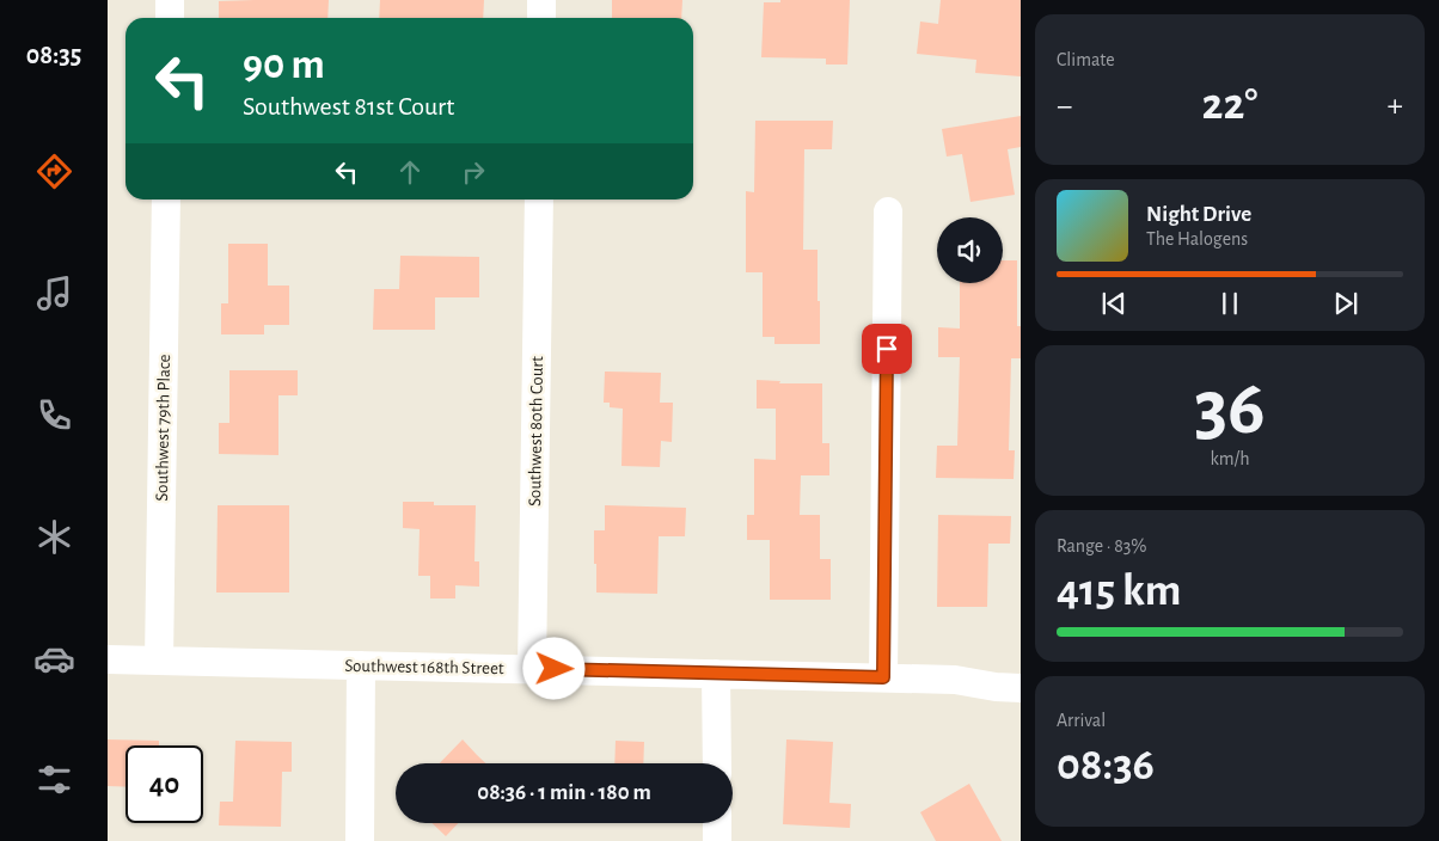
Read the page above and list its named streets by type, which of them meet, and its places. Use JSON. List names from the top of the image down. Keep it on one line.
{"streets":{"street":["Southwest 79th Place","Southwest 80th Court","Southwest 168th Street"]},"crossings":[["Southwest 79th Place","Southwest 168th Street"],["Southwest 80th Court","Southwest 168th Street"]],"page":{"tabs":"08:35","tile":["Climate",["36","km/h"],["Range · 83%","415 km"],["Arrival","08:36"]],"turn":["90 m","Southwest 81st Court"],"heat":["−","22°","+"],"song":["Night Drive","The Halogens"],"limit":"40","trip":"08:36 · 1 min · 180 m"}}
